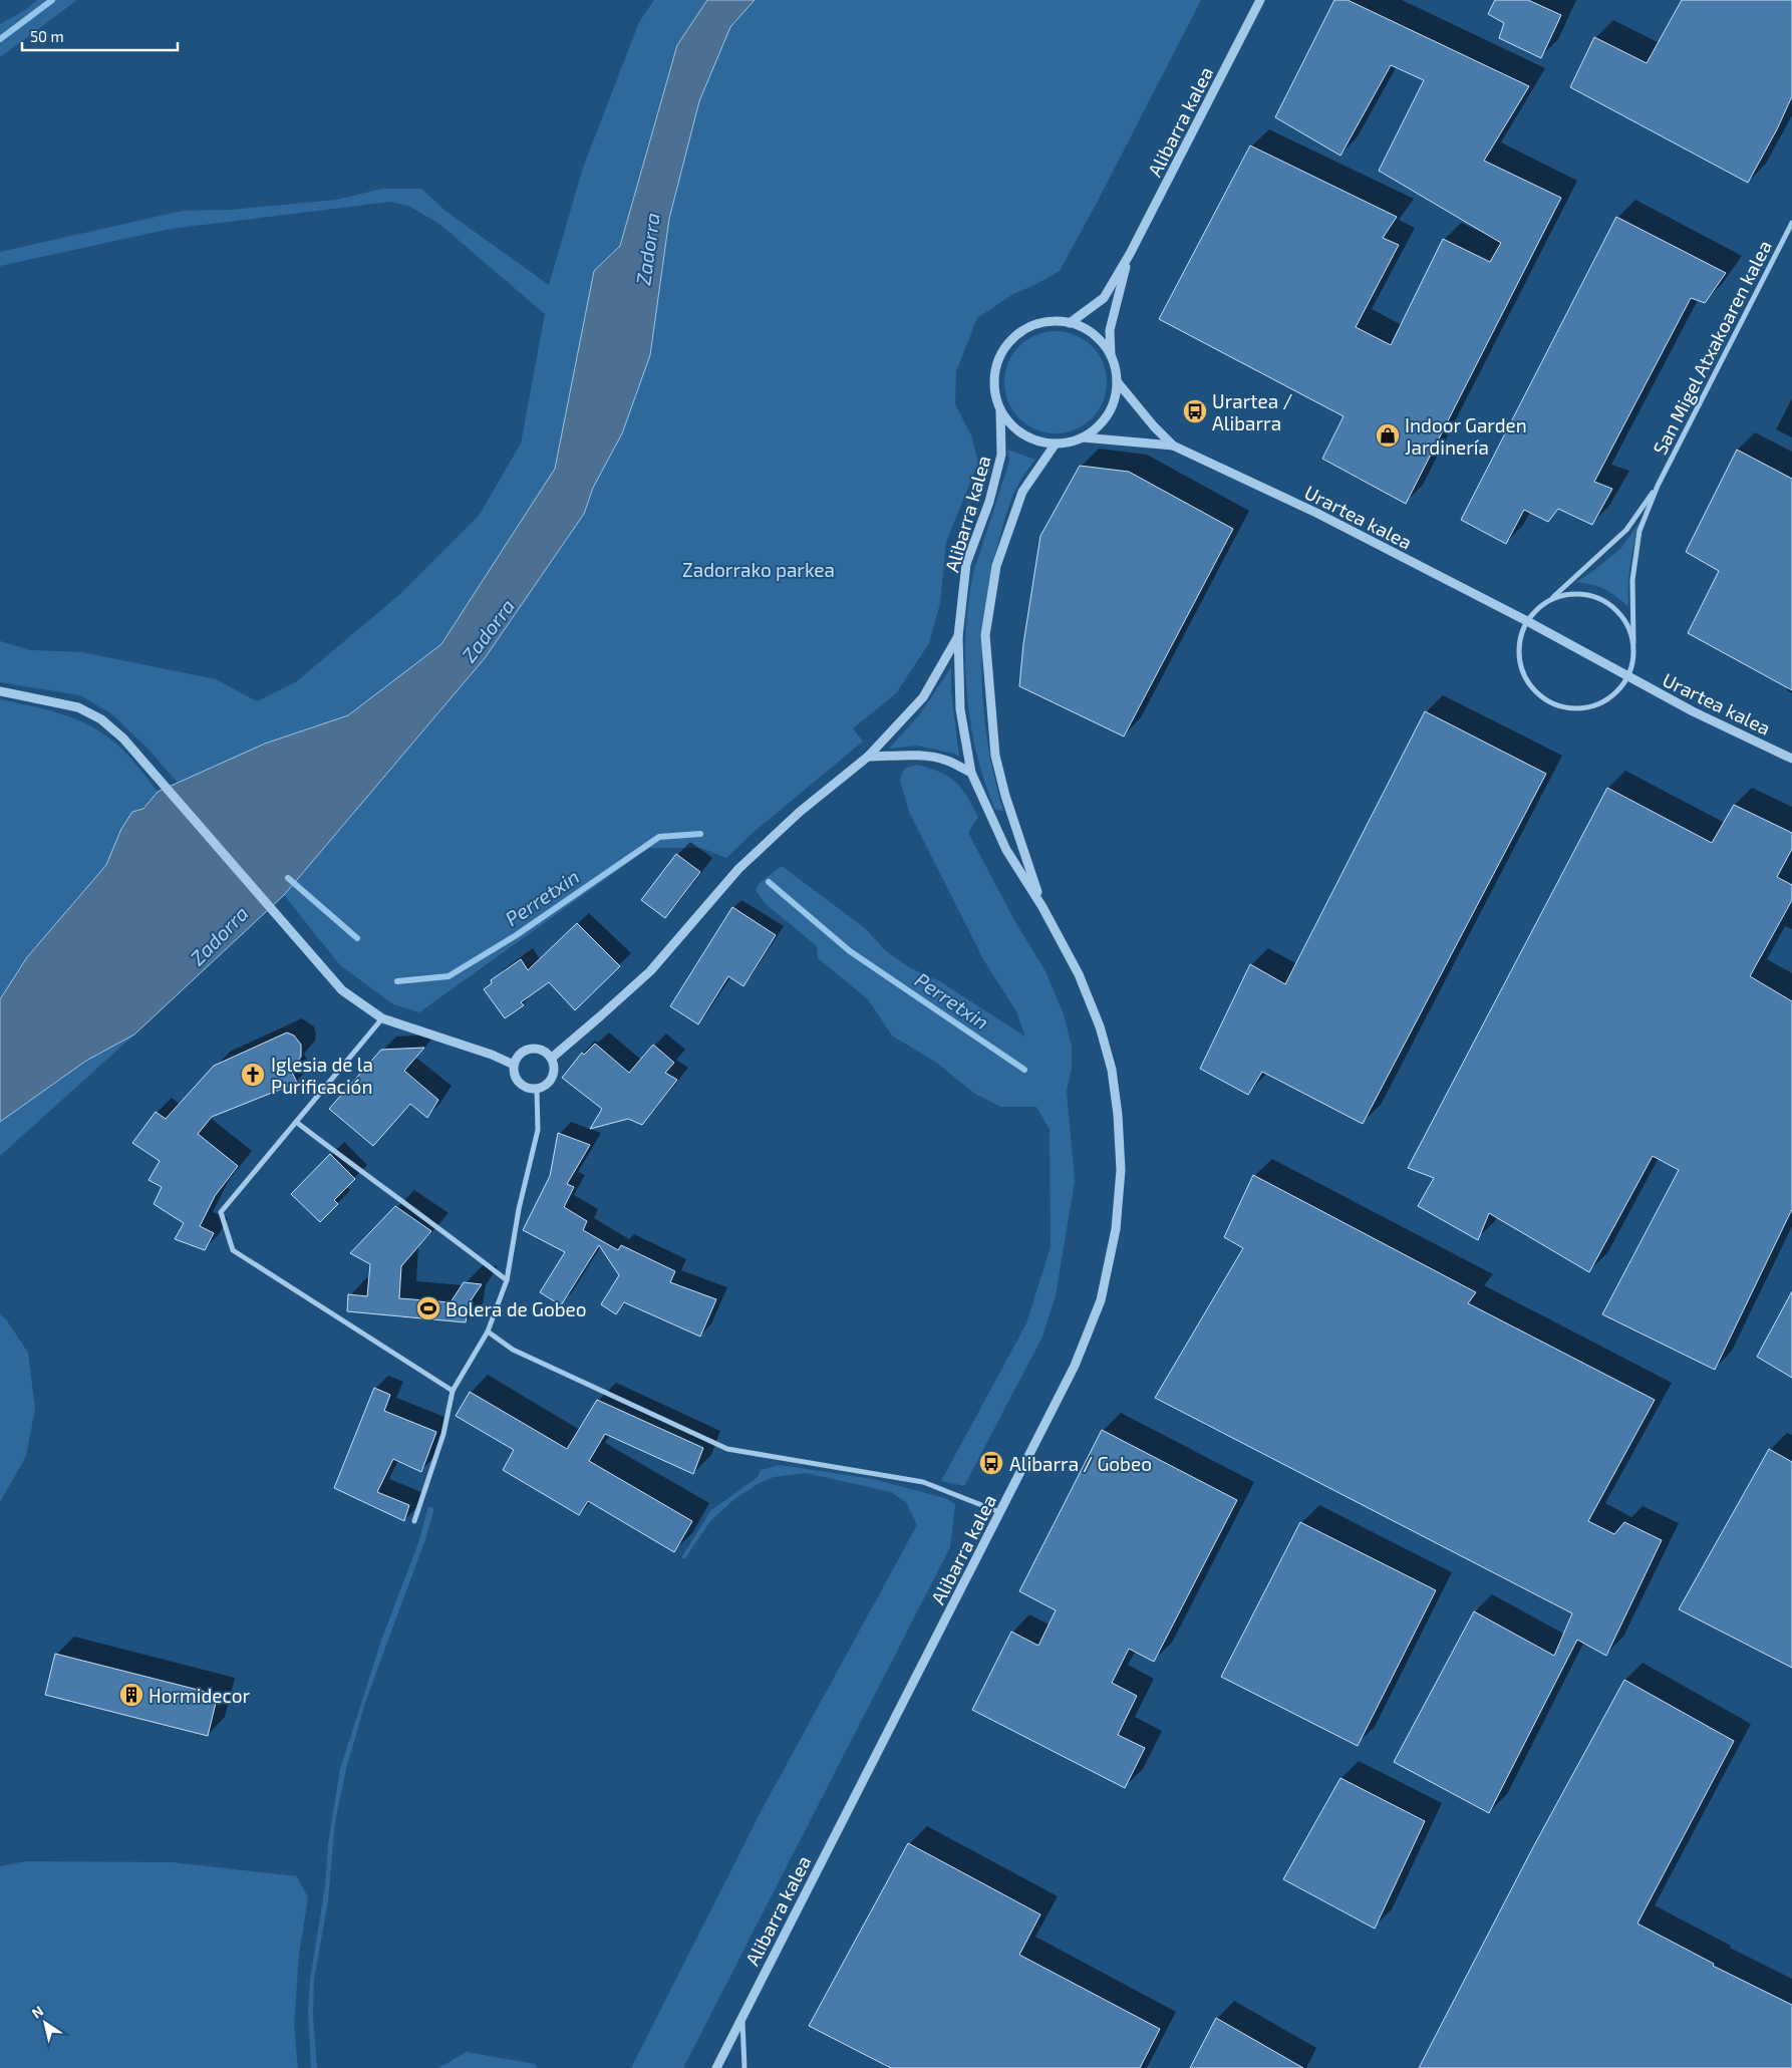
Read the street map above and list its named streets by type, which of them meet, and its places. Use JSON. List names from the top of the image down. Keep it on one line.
{"streets":{"street":["Alibarra kalea","San Migel Atxakoaren kalea","Urartea kalea"]},"crossings":[["Alibarra kalea","Urartea kalea"]],"water":["Zadorra","Perretxin"],"parks":["Zadorrako parkea"],"places":{"bus stop":["Urartea / Alibarra","Alibarra / Gobeo"],"shop":["Indoor Garden Jardinería"],"church":["Iglesia de la Purificación"],"sports":["Bolera de Gobeo"],"building":["Hormidecor"]},"scale_bar":"50 m","north":"top left"}
